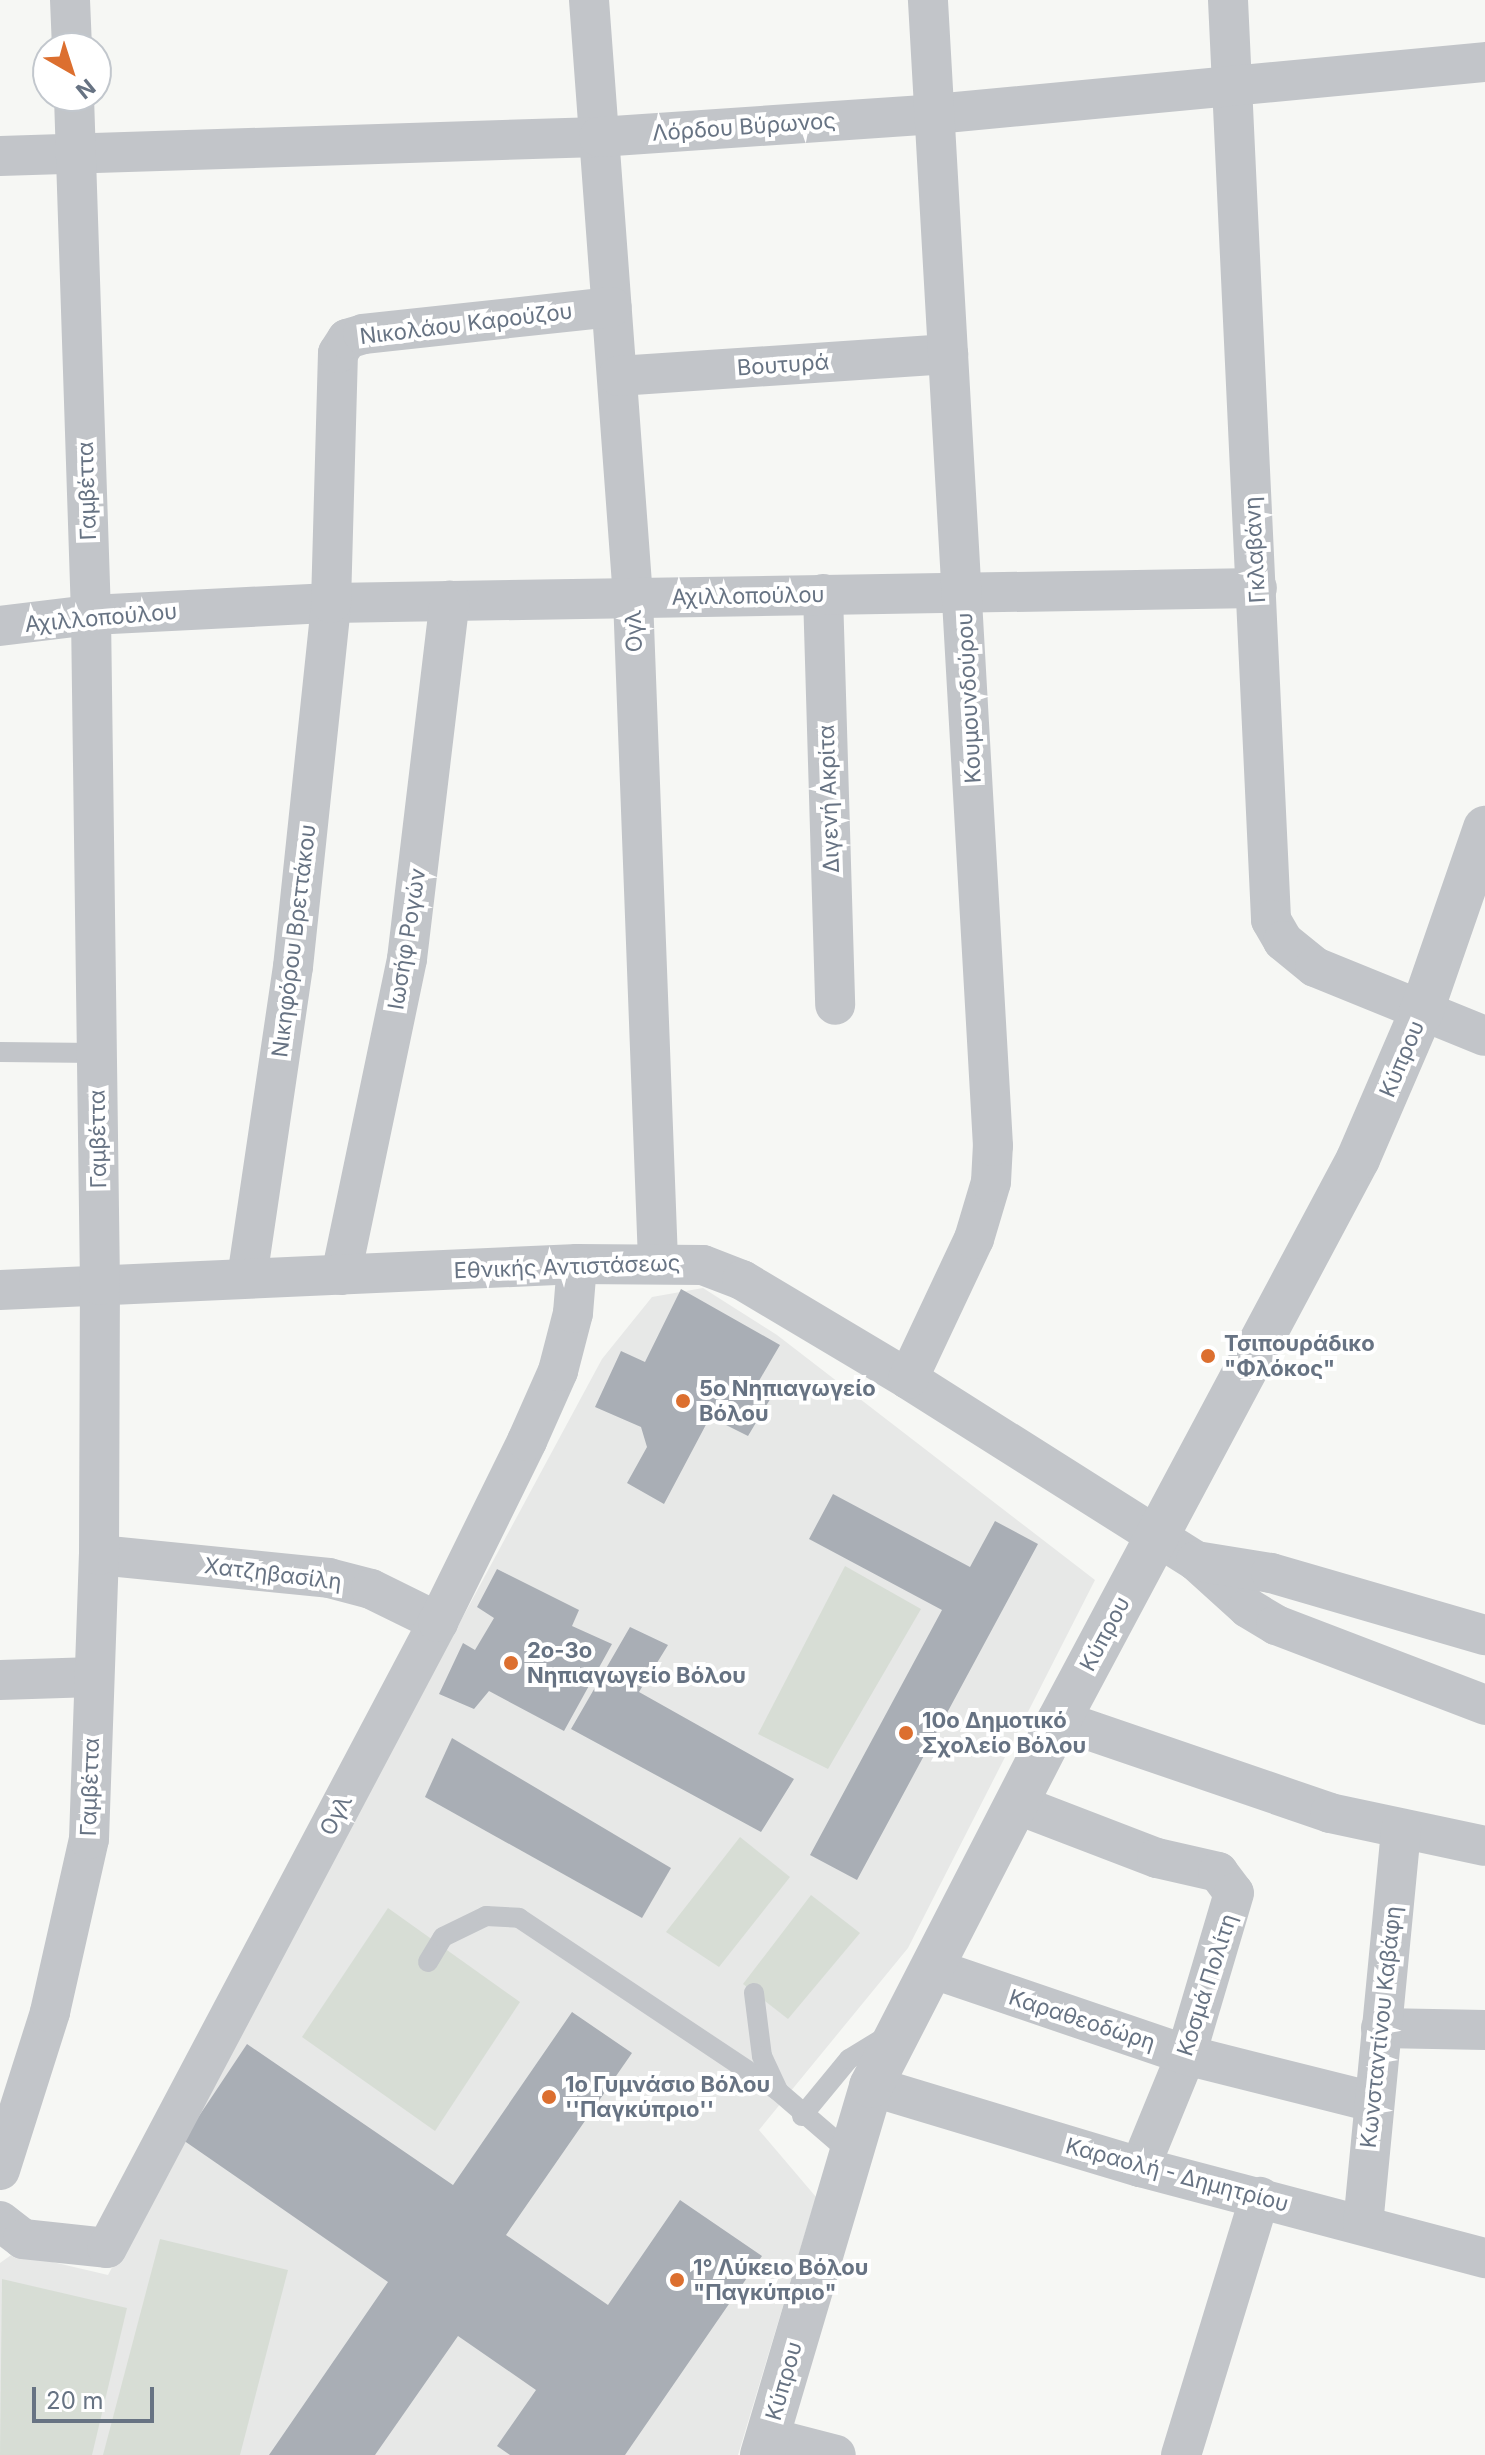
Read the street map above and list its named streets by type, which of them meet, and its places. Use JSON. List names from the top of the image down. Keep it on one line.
{"streets":{"street":["Λόρδου Βύρωνος","Νικολάου Καρούζου","Βουτυρά","Γαμβέττα","Γκλαβάνη","Αχιλλοπούλου","Ογλ","Κουμουνδούρου","Διγενή Ακρίτα","Ιωσήφ Ρογών","Νικηφόρου Βρεττάκου","Κύπρου","Εθνικής Αντιστάσεως","Χατζηβασίλη","Κοσμά Πολίτη","Καραθεοδώρη","Κωνσταντίνου Καβάφη","Καραολή - Δημητρίου"]},"crossings":[["Λόρδου Βύρωνος","Γαμβέττα"],["Λόρδου Βύρωνος","Γκλαβάνη"],["Λόρδου Βύρωνος","Ογλ"],["Λόρδου Βύρωνος","Κουμουνδούρου"],["Νικολάου Καρούζου","Αχιλλοπούλου"],["Νικολάου Καρούζου","Ογλ"],["Νικολάου Καρούζου","Νικηφόρου Βρεττάκου"],["Βουτυρά","Ογλ"],["Βουτυρά","Κουμουνδούρου"],["Γαμβέττα","Αχιλλοπούλου"],["Γαμβέττα","Εθνικής Αντιστάσεως"],["Γαμβέττα","Χατζηβασίλη"],["Γκλαβάνη","Αχιλλοπούλου"],["Γκλαβάνη","Κύπρου"],["Αχιλλοπούλου","Ογλ"],["Αχιλλοπούλου","Κουμουνδούρου"],["Αχιλλοπούλου","Διγενή Ακρίτα"],["Αχιλλοπούλου","Ιωσήφ Ρογών"],["Αχιλλοπούλου","Νικηφόρου Βρεττάκου"],["Ογλ","Εθνικής Αντιστάσεως"],["Ογλ","Χατζηβασίλη"],["Κουμουνδούρου","Εθνικής Αντιστάσεως"],["Ιωσήφ Ρογών","Εθνικής Αντιστάσεως"],["Νικηφόρου Βρεττάκου","Εθνικής Αντιστάσεως"],["Κύπρου","Εθνικής Αντιστάσεως"],["Κύπρου","Κοσμά Πολίτη"],["Κύπρου","Καραθεοδώρη"],["Κύπρου","Καραολή - Δημητρίου"],["Κοσμά Πολίτη","Καραθεοδώρη"],["Κοσμά Πολίτη","Καραολή - Δημητρίου"],["Καραθεοδώρη","Κωνσταντίνου Καβάφη"],["Κωνσταντίνου Καβάφη","Καραολή - Δημητρίου"]],"places":["Τσιπουράδικο \"Φλόκος\"","5ο Νηπιαγωγείο Βόλου","2ο-3ο Νηπιαγωγείο Βόλου","10ο Δημοτικό Σχολείο Βόλου","1ο Γυμνάσιο Βόλου ''Παγκύπριο''","1° Λύκειο Βόλου \"Παγκύπριο\""],"scale_bar":"20 m","north":"bottom right"}
